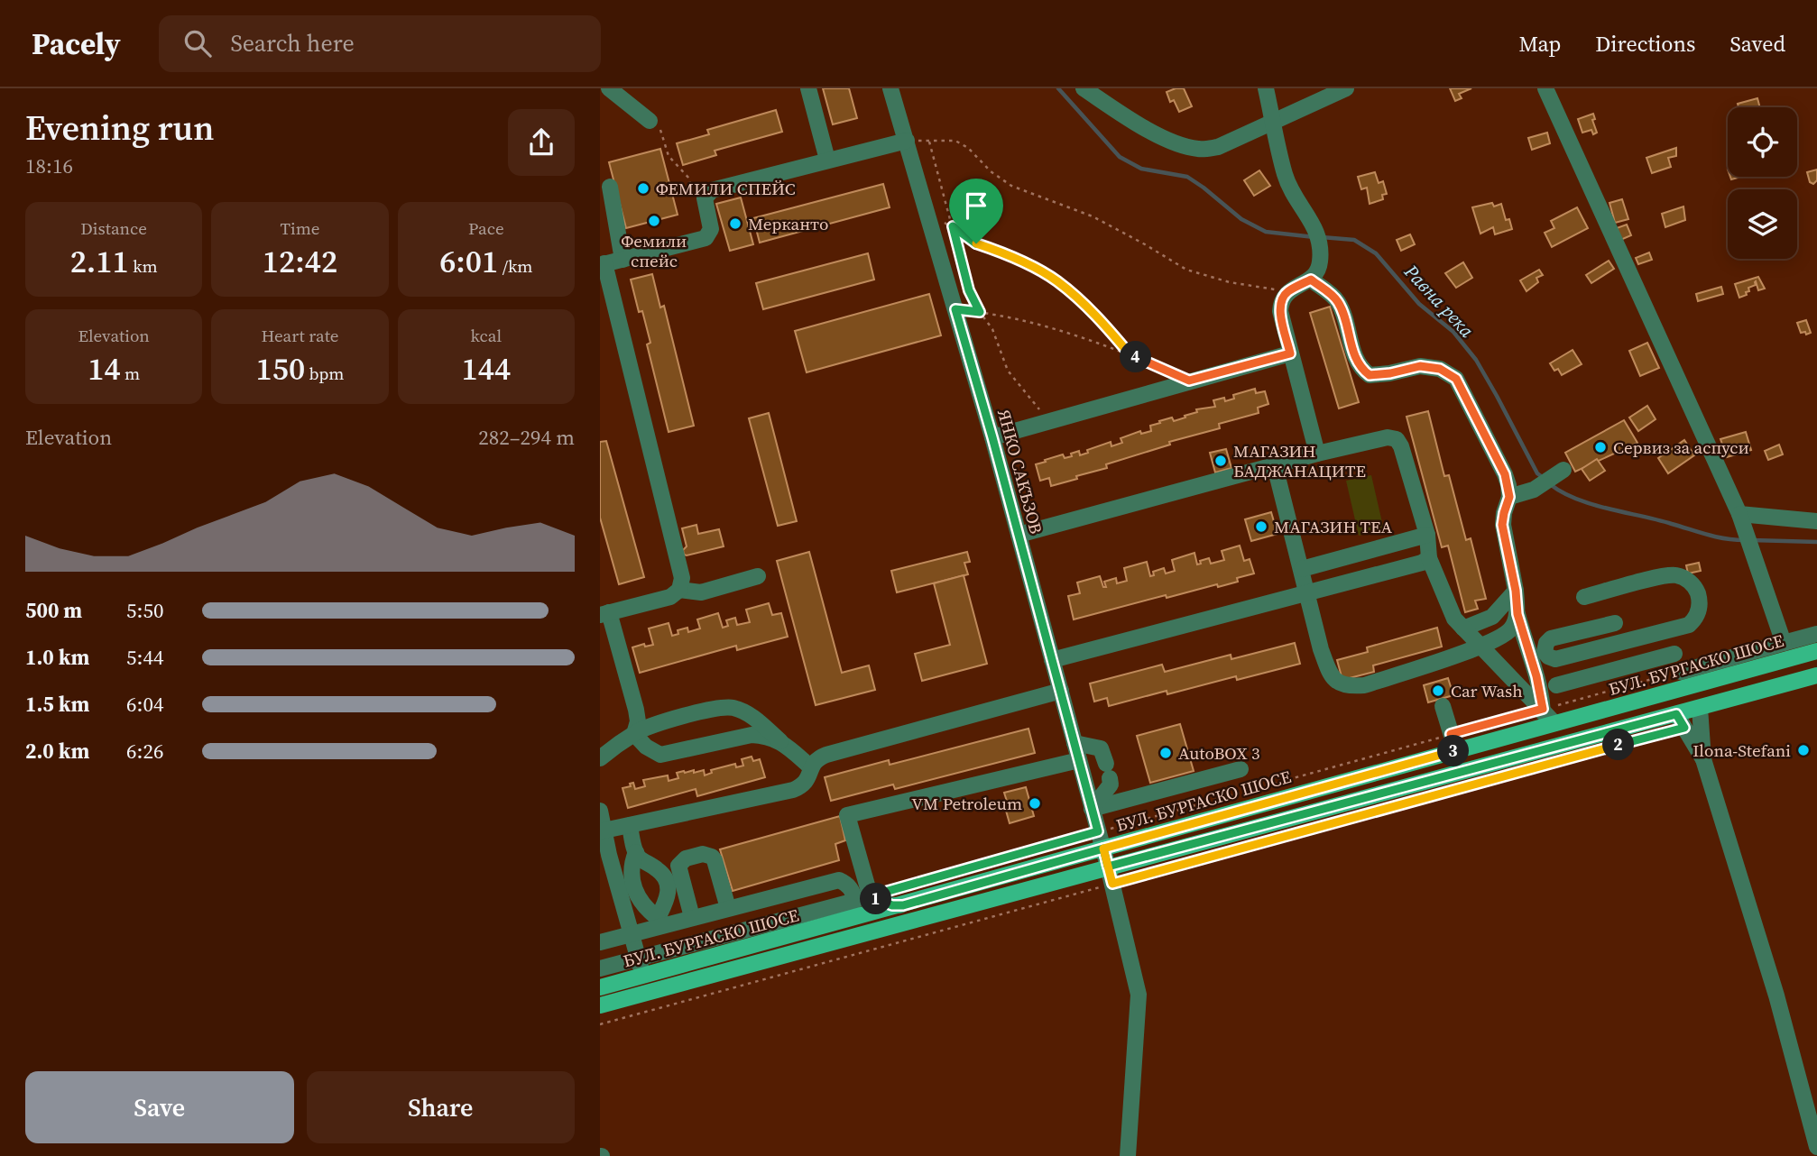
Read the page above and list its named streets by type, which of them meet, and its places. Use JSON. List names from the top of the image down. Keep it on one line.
{"streets":{"main road":["БУЛ. БУРГАСКО ШОСЕ"],"street":["ЯНКО САКЪЗОВ"]},"crossings":[["ЯНКО САКЪЗОВ","БУЛ. БУРГАСКО ШОСЕ"]],"water":["Равна река"],"places":["ФЕМИЛИ СПЕЙС","Фемили спейс","Мерканто","Сервиз за аспуси","МАГАЗИН БАДЖАНАЦИТЕ","МАГАЗИН ТЕА","Car Wash","Ilona-Stefani","AutoBOX 3","VM Petroleum"],"page":{"header":"Pacely","search":"Search here","nav":["Map","Directions","Saved"],"heading":["Evening run","18:16"],"stats":[["Distance","2.11 km"],["Time","12:42"],["Pace","6:01 /km"],["Elevation","14 m"],["Heart rate","150 bpm"],["kcal","144"]],"pins":["4","2","3","1"],"chart":["Elevation","282–294 m"],"list":[{"name":"500 m","note":"5:50"},{"name":"1.0 km","note":"5:44"},{"name":"1.5 km","note":"6:04"},{"name":"2.0 km","note":"6:26"}],"buttons":["Save","Share"]}}
